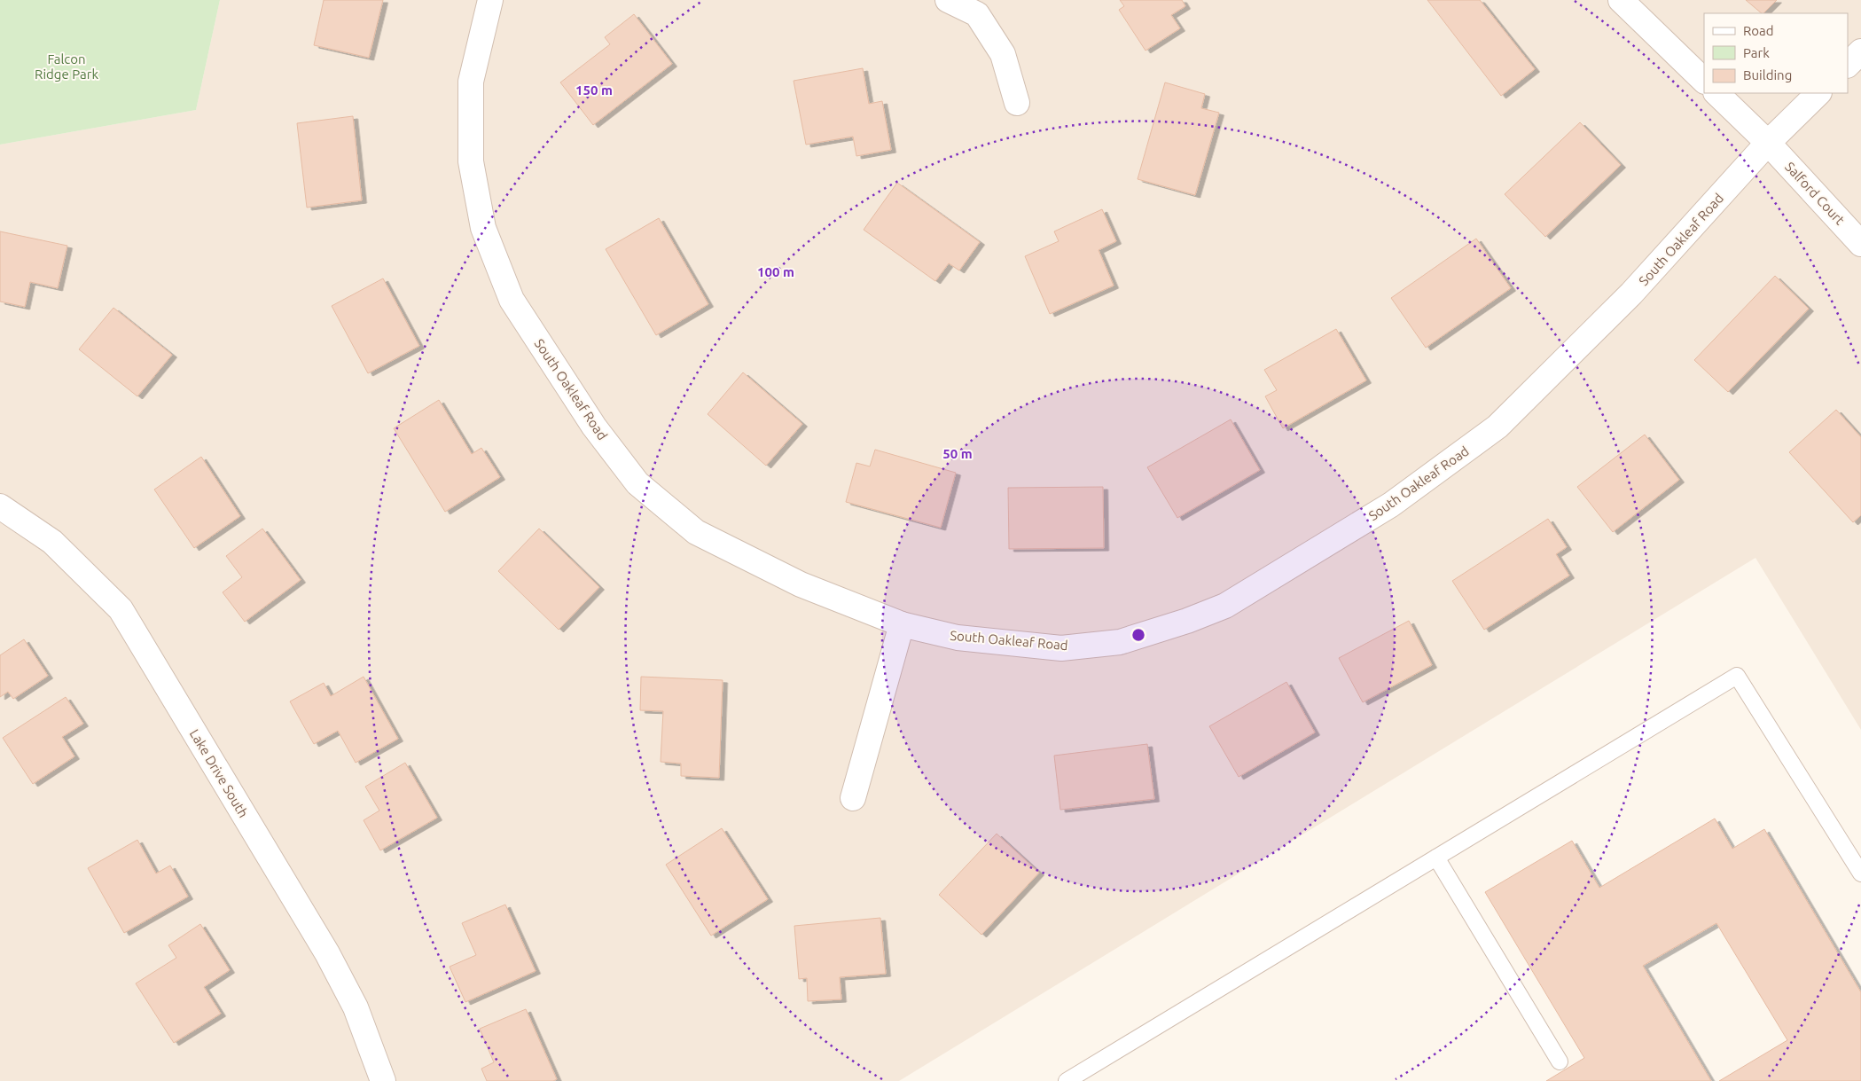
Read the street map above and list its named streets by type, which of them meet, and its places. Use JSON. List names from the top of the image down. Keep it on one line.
{"streets":{"street":["Salford Court","South Oakleaf Road","Lake Drive South"]},"crossings":[["Salford Court","South Oakleaf Road"]],"parks":["Falcon Ridge Park"],"legend":["Road","Park","Building"],"rings":["150 m","100 m","50 m"]}
